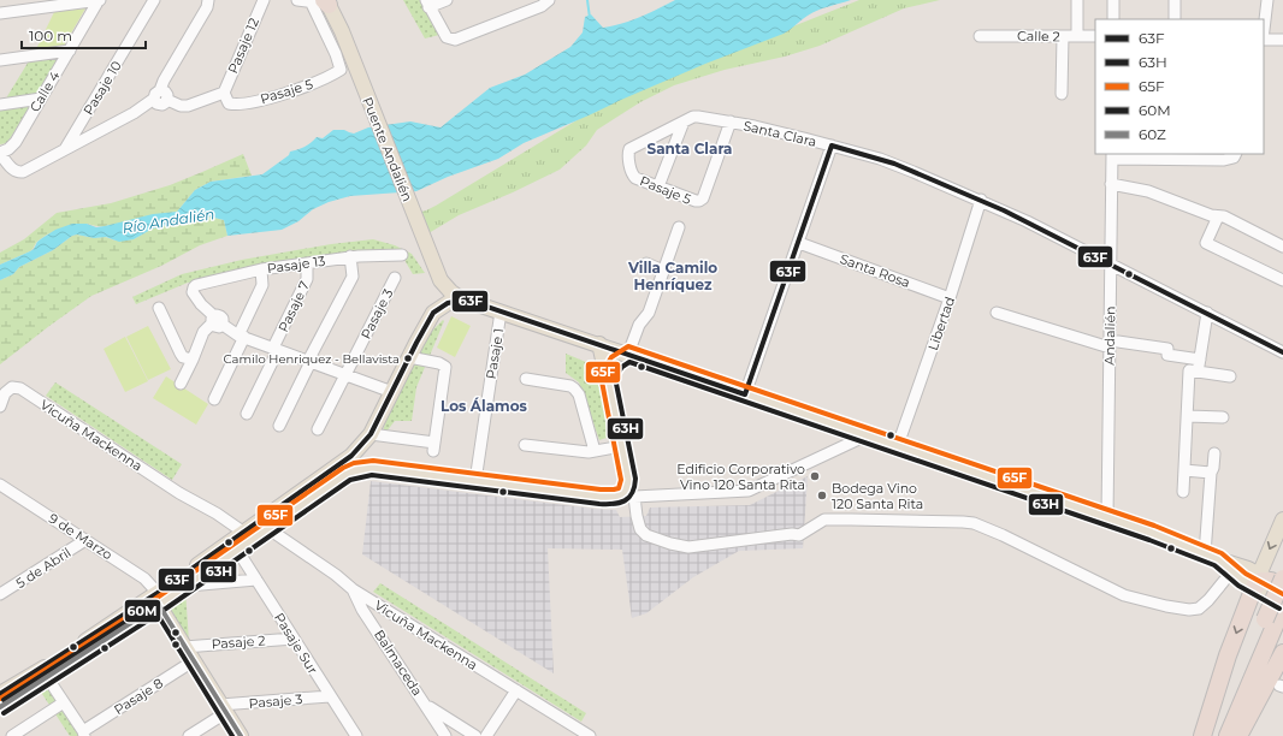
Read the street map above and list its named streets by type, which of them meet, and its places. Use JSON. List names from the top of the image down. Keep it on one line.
{"streets":{"main road":["Puente Andalién"],"street":["Calle 2","Pasaje 12","Pasaje 10","Calle 4","Pasaje 5","Santa Clara","Pasaje 13","Santa Rosa","Pasaje 7","Pasaje 3","Libertad","Andalién","Pasaje 1","Vicuña Mackenna","9 de Marzo","5 de Abril","Pasaje 2","Pasaje Sur","Balmaceda","Pasaje 8"]},"crossings":[["Pasaje 12","Pasaje 5"],["Pasaje 5","Santa Clara"],["Pasaje 5","Puente Andalién"],["Santa Clara","Libertad"],["Santa Clara","Andalién"],["Pasaje 13","Pasaje 7"],["Santa Rosa","Libertad"],["Pasaje 3","Pasaje Sur"],["Vicuña Mackenna","Balmaceda"],["9 de Marzo","5 de Abril"],["Pasaje 2","Pasaje Sur"]],"districts":["Santa Clara","Villa Camilo Henríquez","Los Álamos"],"water":["Río Andalién"],"places":["Camilo Henriquez - Bellavista","Edificio Corporativo Vino 120 Santa Rita","Bodega Vino 120 Santa Rita"],"lines":["transit line 63F","transit line 65F","transit line 63H","transit line 60M","transit line 60Z"],"legend":["63F","63H","65F","60M","60Z"],"scale_bar":"100 m"}
